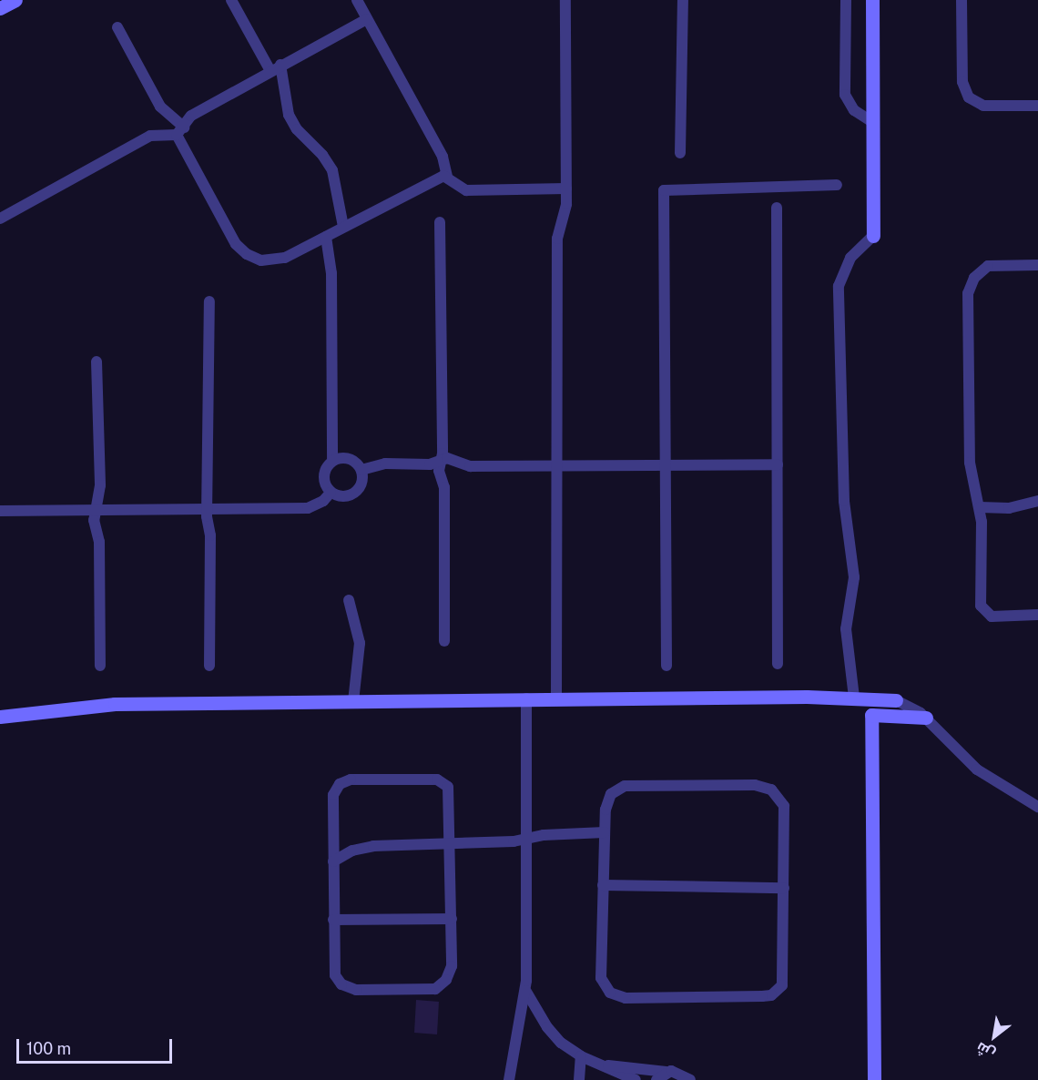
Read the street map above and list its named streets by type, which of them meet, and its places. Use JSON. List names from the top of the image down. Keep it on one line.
{"scale_bar":"100 m","north":"bottom left"}
